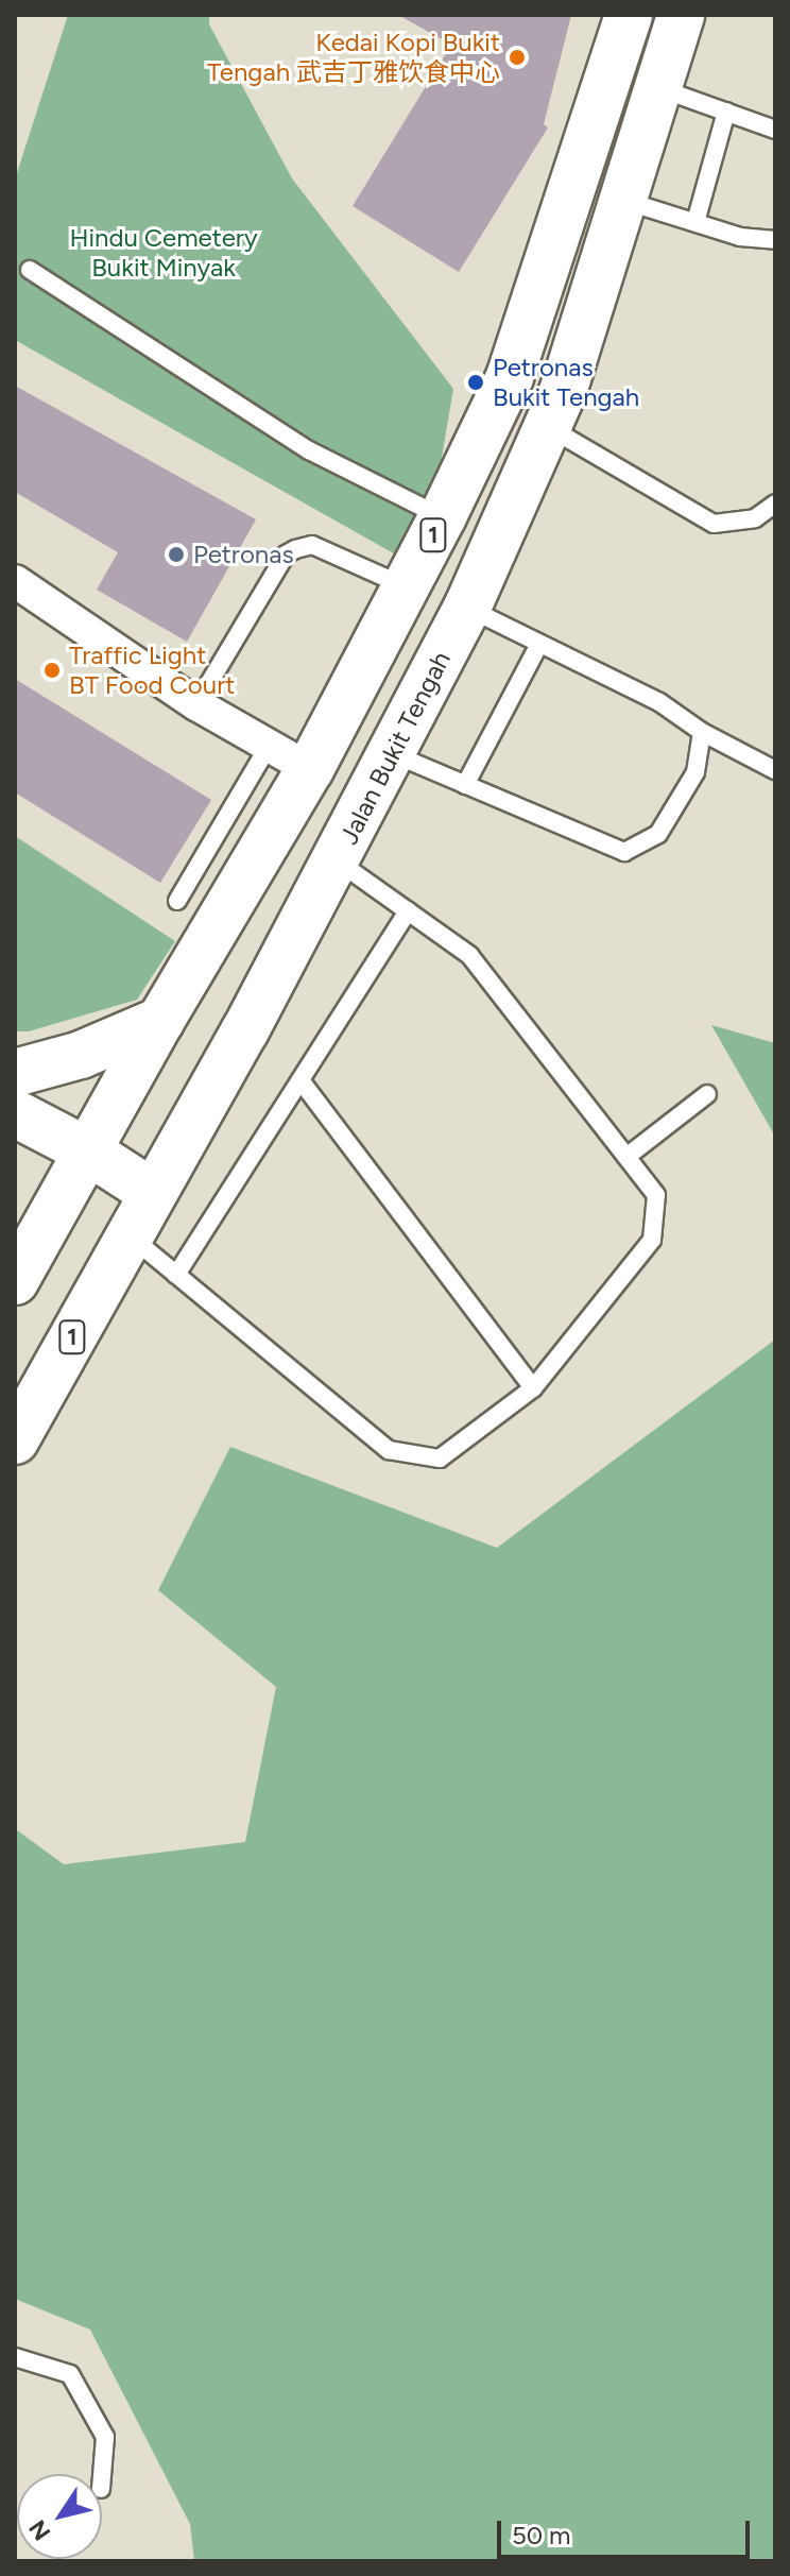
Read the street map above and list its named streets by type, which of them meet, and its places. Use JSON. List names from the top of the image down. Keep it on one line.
{"streets":{"main road":["1","Jalan Bukit Tengah"]},"parks":["Hindu Cemetery Bukit Minyak"],"places":["Kedai Kopi Bukit Tengah 武吉丁雅饮食中心","Petronas Bukit Tengah","Petronas","Traffic Light BT Food Court"],"scale_bar":"50 m","north":"bottom left"}
